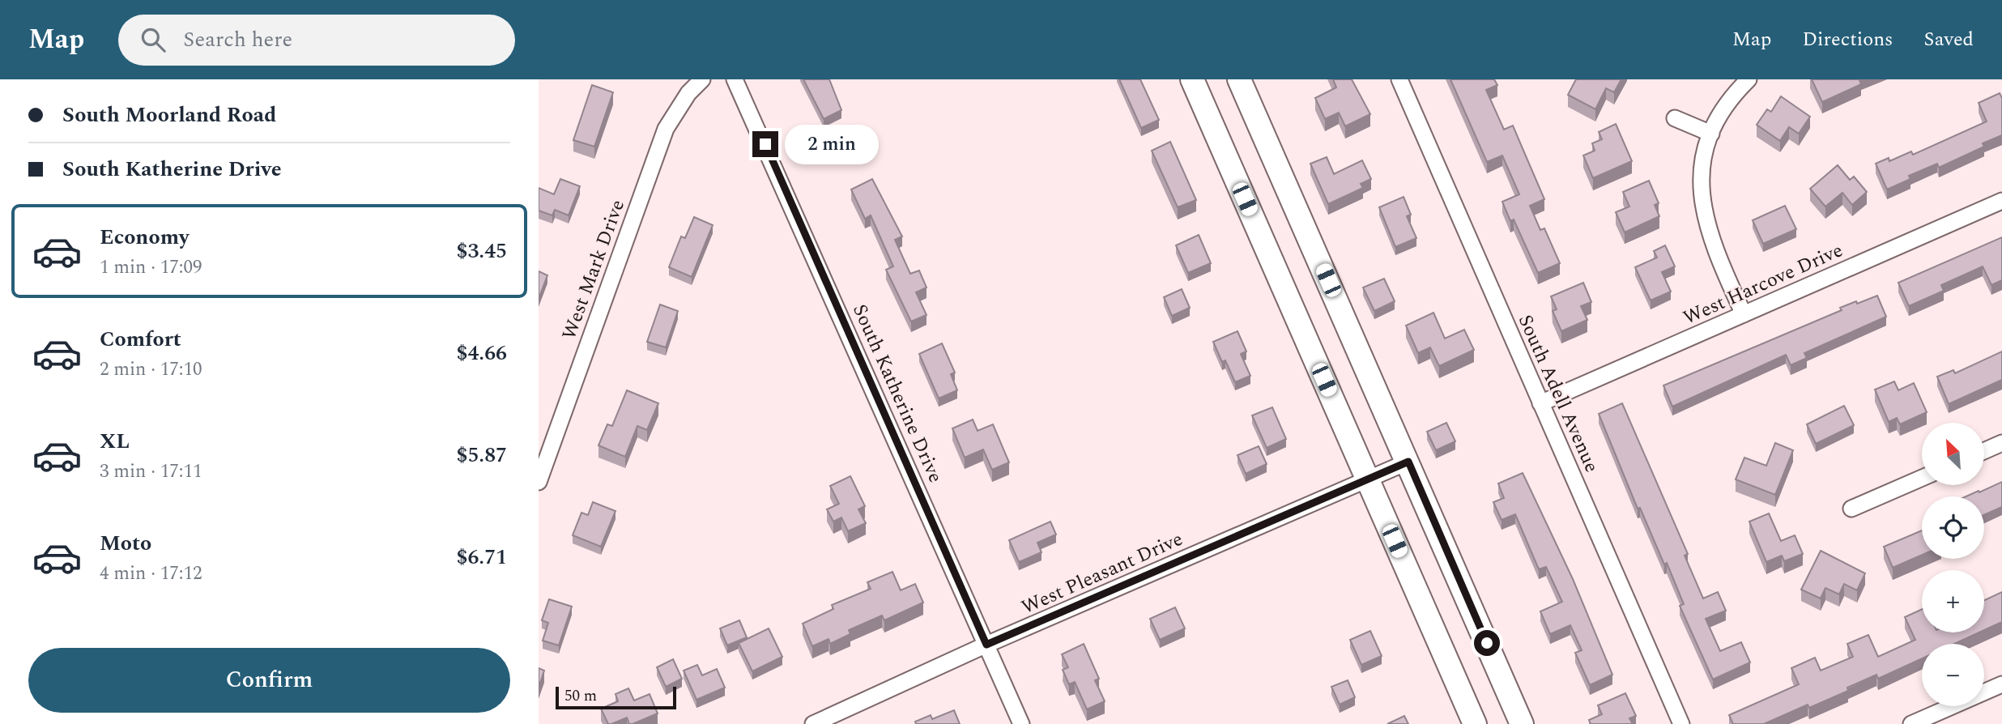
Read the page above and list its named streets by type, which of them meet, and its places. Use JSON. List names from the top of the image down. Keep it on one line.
{"streets":{"street":["West Mark Drive","West Harcove Drive","South Katherine Drive","South Adell Avenue","West Pleasant Drive"]},"crossings":[["West Harcove Drive","South Adell Avenue"],["South Katherine Drive","West Pleasant Drive"]],"scale_bar":"50 m","north":"top left","page":{"header":"Map","search":"Search here","nav":["Map","Directions","Saved"],"banner":["South Moorland Road","South Katherine Drive"],"bubble":"2 min","list":[{"name":"Economy","note":"1 min · 17:09","value":"$3.45"},{"name":"Comfort","note":"2 min · 17:10","value":"$4.66"},{"name":"XL","note":"3 min · 17:11","value":"$5.87"},{"name":"Moto","note":"4 min · 17:12","value":"$6.71"}],"map_buttons":["+","−"],"buttons":"Confirm","scale":"50 m"}}
